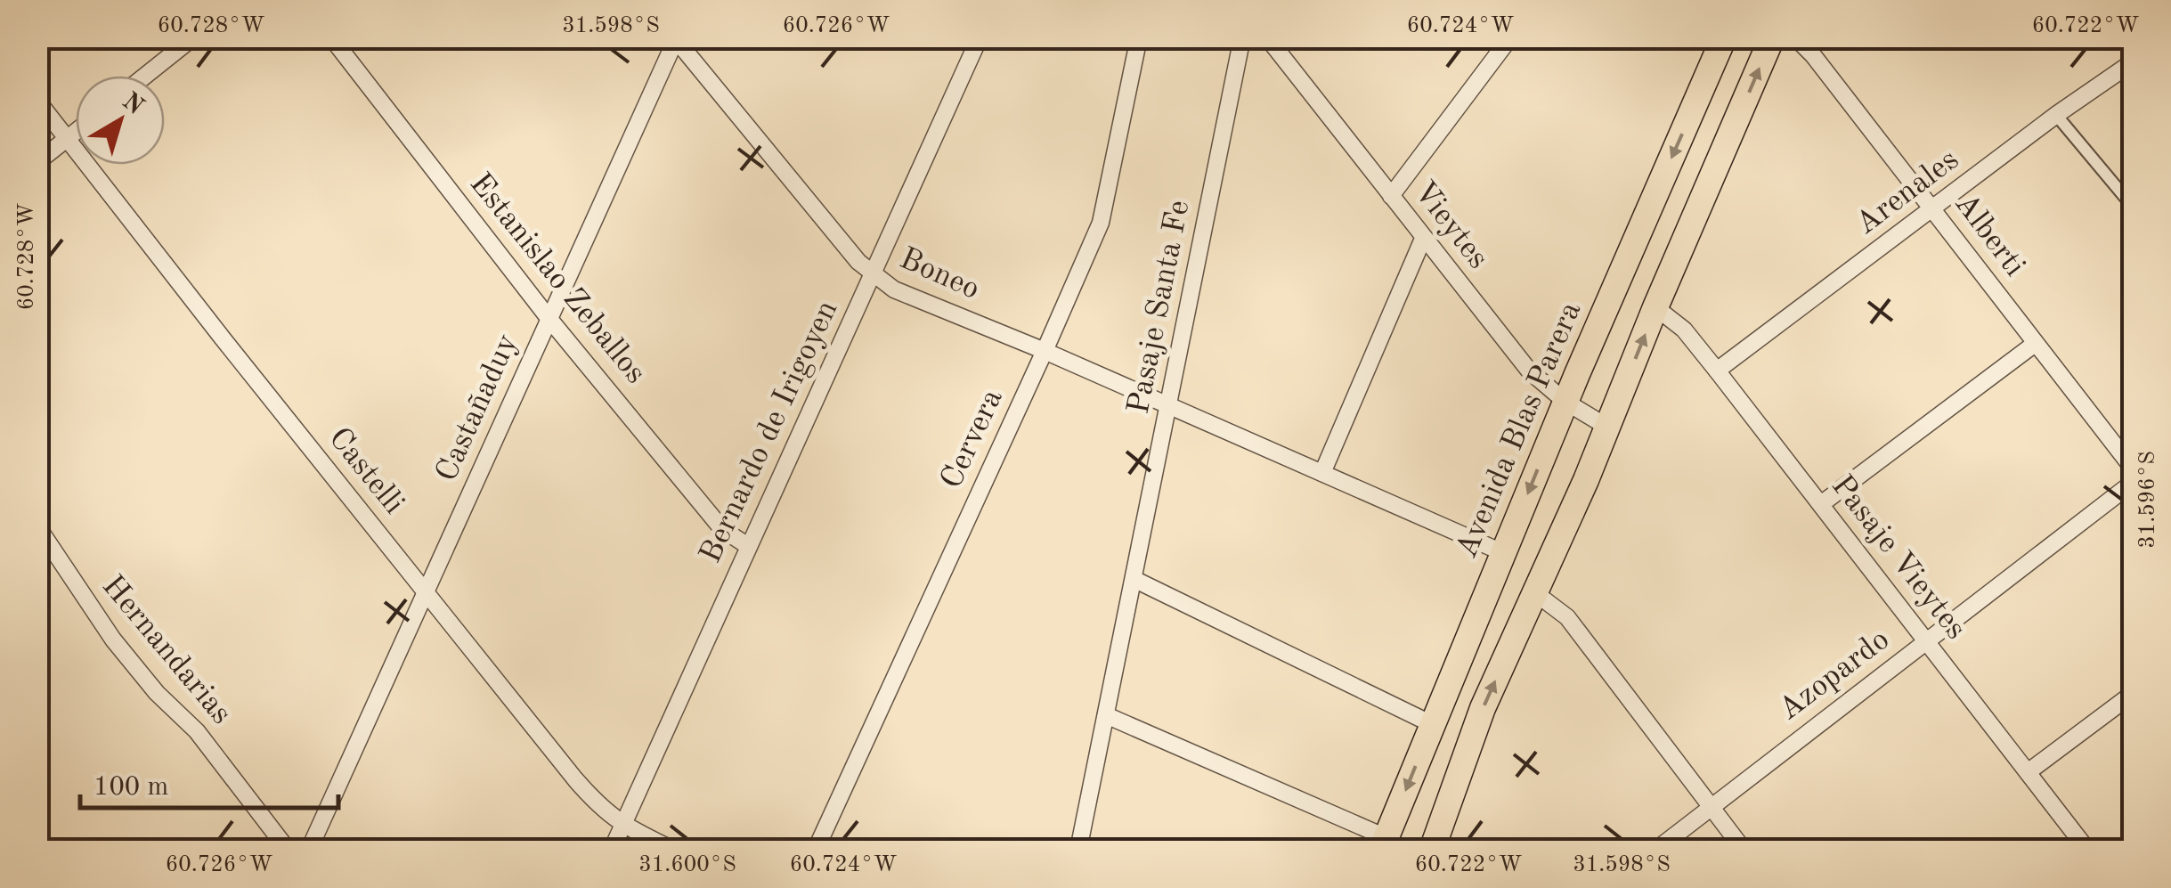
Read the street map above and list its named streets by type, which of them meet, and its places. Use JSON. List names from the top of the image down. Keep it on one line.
{"streets":{"main road":["Avenida Blas Parera"],"street":["Arenales","Vieytes","Alberti","Boneo","Estanislao Zeballos","Pasaje Santa Fe","Castañaduy","Bernardo de Irigoyen","Cervera","Castelli","Pasaje Vieytes","Hernandarias","Azopardo"]},"crossings":[["Arenales","Alberti"],["Arenales","Pasaje Vieytes"],["Vieytes","Avenida Blas Parera"],["Boneo","Pasaje Santa Fe"],["Boneo","Castañaduy"],["Boneo","Avenida Blas Parera"],["Boneo","Bernardo de Irigoyen"],["Boneo","Cervera"],["Estanislao Zeballos","Castañaduy"],["Estanislao Zeballos","Bernardo de Irigoyen"],["Castañaduy","Castelli"],["Bernardo de Irigoyen","Castelli"],["Pasaje Vieytes","Azopardo"]],"scale_bar":"100 m","north":"top right","coordinates":["60.728°W","31.598°S","60.726°W","60.724°W","60.722°W","31.596°S","31.600°S"]}
